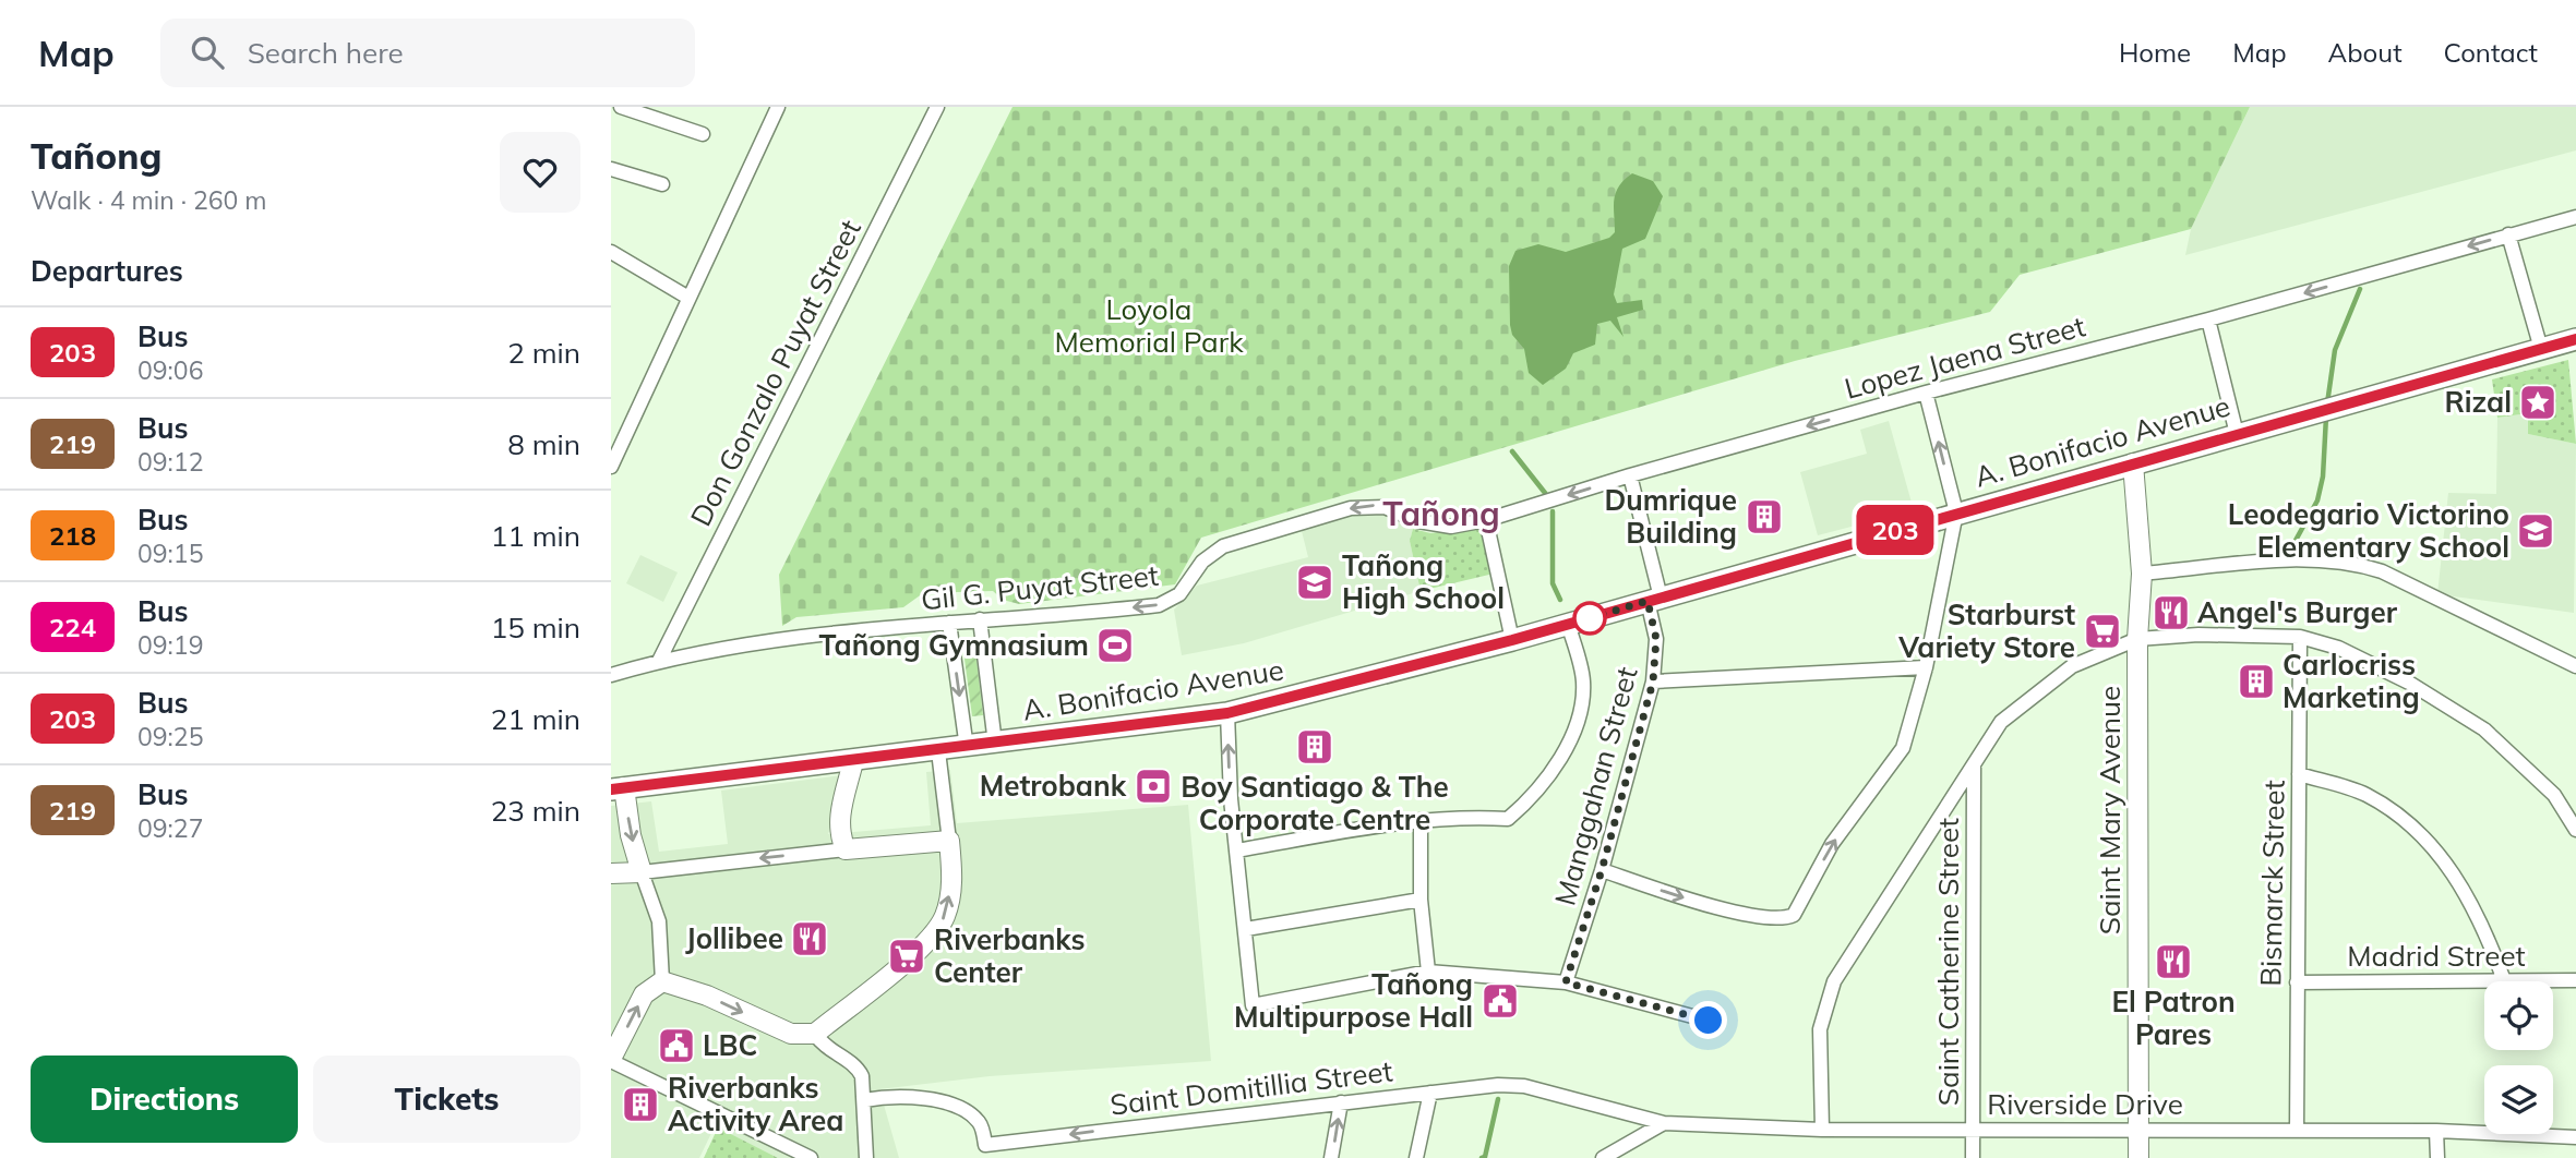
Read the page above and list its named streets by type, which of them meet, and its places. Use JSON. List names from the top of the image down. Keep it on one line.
{"streets":{"main road":["A. Bonifacio Avenue"],"street":["Lopez Jaena Street","Don Gonzalo Puyat Street","Gil G. Puyat Street","Manggahan Street","Saint Mary Avenue","Bismarck Street","Madrid Street","Saint Catherine Street","Saint Domitillia Street","Riverside Drive"]},"crossings":[["Lopez Jaena Street","Gil G. Puyat Street"],["Lopez Jaena Street","Manggahan Street"],["Don Gonzalo Puyat Street","Gil G. Puyat Street"],["A. Bonifacio Avenue","Manggahan Street"],["A. Bonifacio Avenue","Saint Mary Avenue"],["Saint Mary Avenue","Riverside Drive"],["Bismarck Street","Madrid Street"],["Bismarck Street","Riverside Drive"],["Saint Catherine Street","Riverside Drive"],["Saint Domitillia Street","Riverside Drive"]],"one_way":["Lopez Jaena Street","Gil G. Puyat Street","Saint Domitillia Street"],"districts":["Tañong"],"parks":["Loyola Memorial Park"],"places":{"place":["Rizal"],"building":["Dumrique Building","Carlocriss Marketing","Boy Santiago & The Corporate Centre","Riverbanks Activity Area"],"school or university":["Leodegario Victorino Elementary School","Tañong High School"],"restaurant":["Angel's Burger","Jollibee","El Patron Pares"],"supermarket":["Starburst Variety Store","Riverbanks Center"],"sports":["Tañong Gymnasium"],"bank":["Metrobank"],"public building":["Tañong Multipurpose Hall","LBC"]},"lines":["bus line 203"],"page":{"header":"Map","search":"Search here","nav":["Home","Map","About","Contact"],"heading":[["Tañong","Walk · 4 min · 260 m"],"Departures"],"on_map":"203","list":[{"mark":"203","name":"Bus","note":"09:06","value":"2 min"},{"mark":"219","name":"Bus","note":"09:12","value":"8 min"},{"mark":"218","name":"Bus","note":"09:15","value":"11 min"},{"mark":"224","name":"Bus","note":"09:19","value":"15 min"},{"mark":"203","name":"Bus","note":"09:25","value":"21 min"},{"mark":"219","name":"Bus","note":"09:27","value":"23 min"}],"buttons":["Directions","Tickets"]}}
